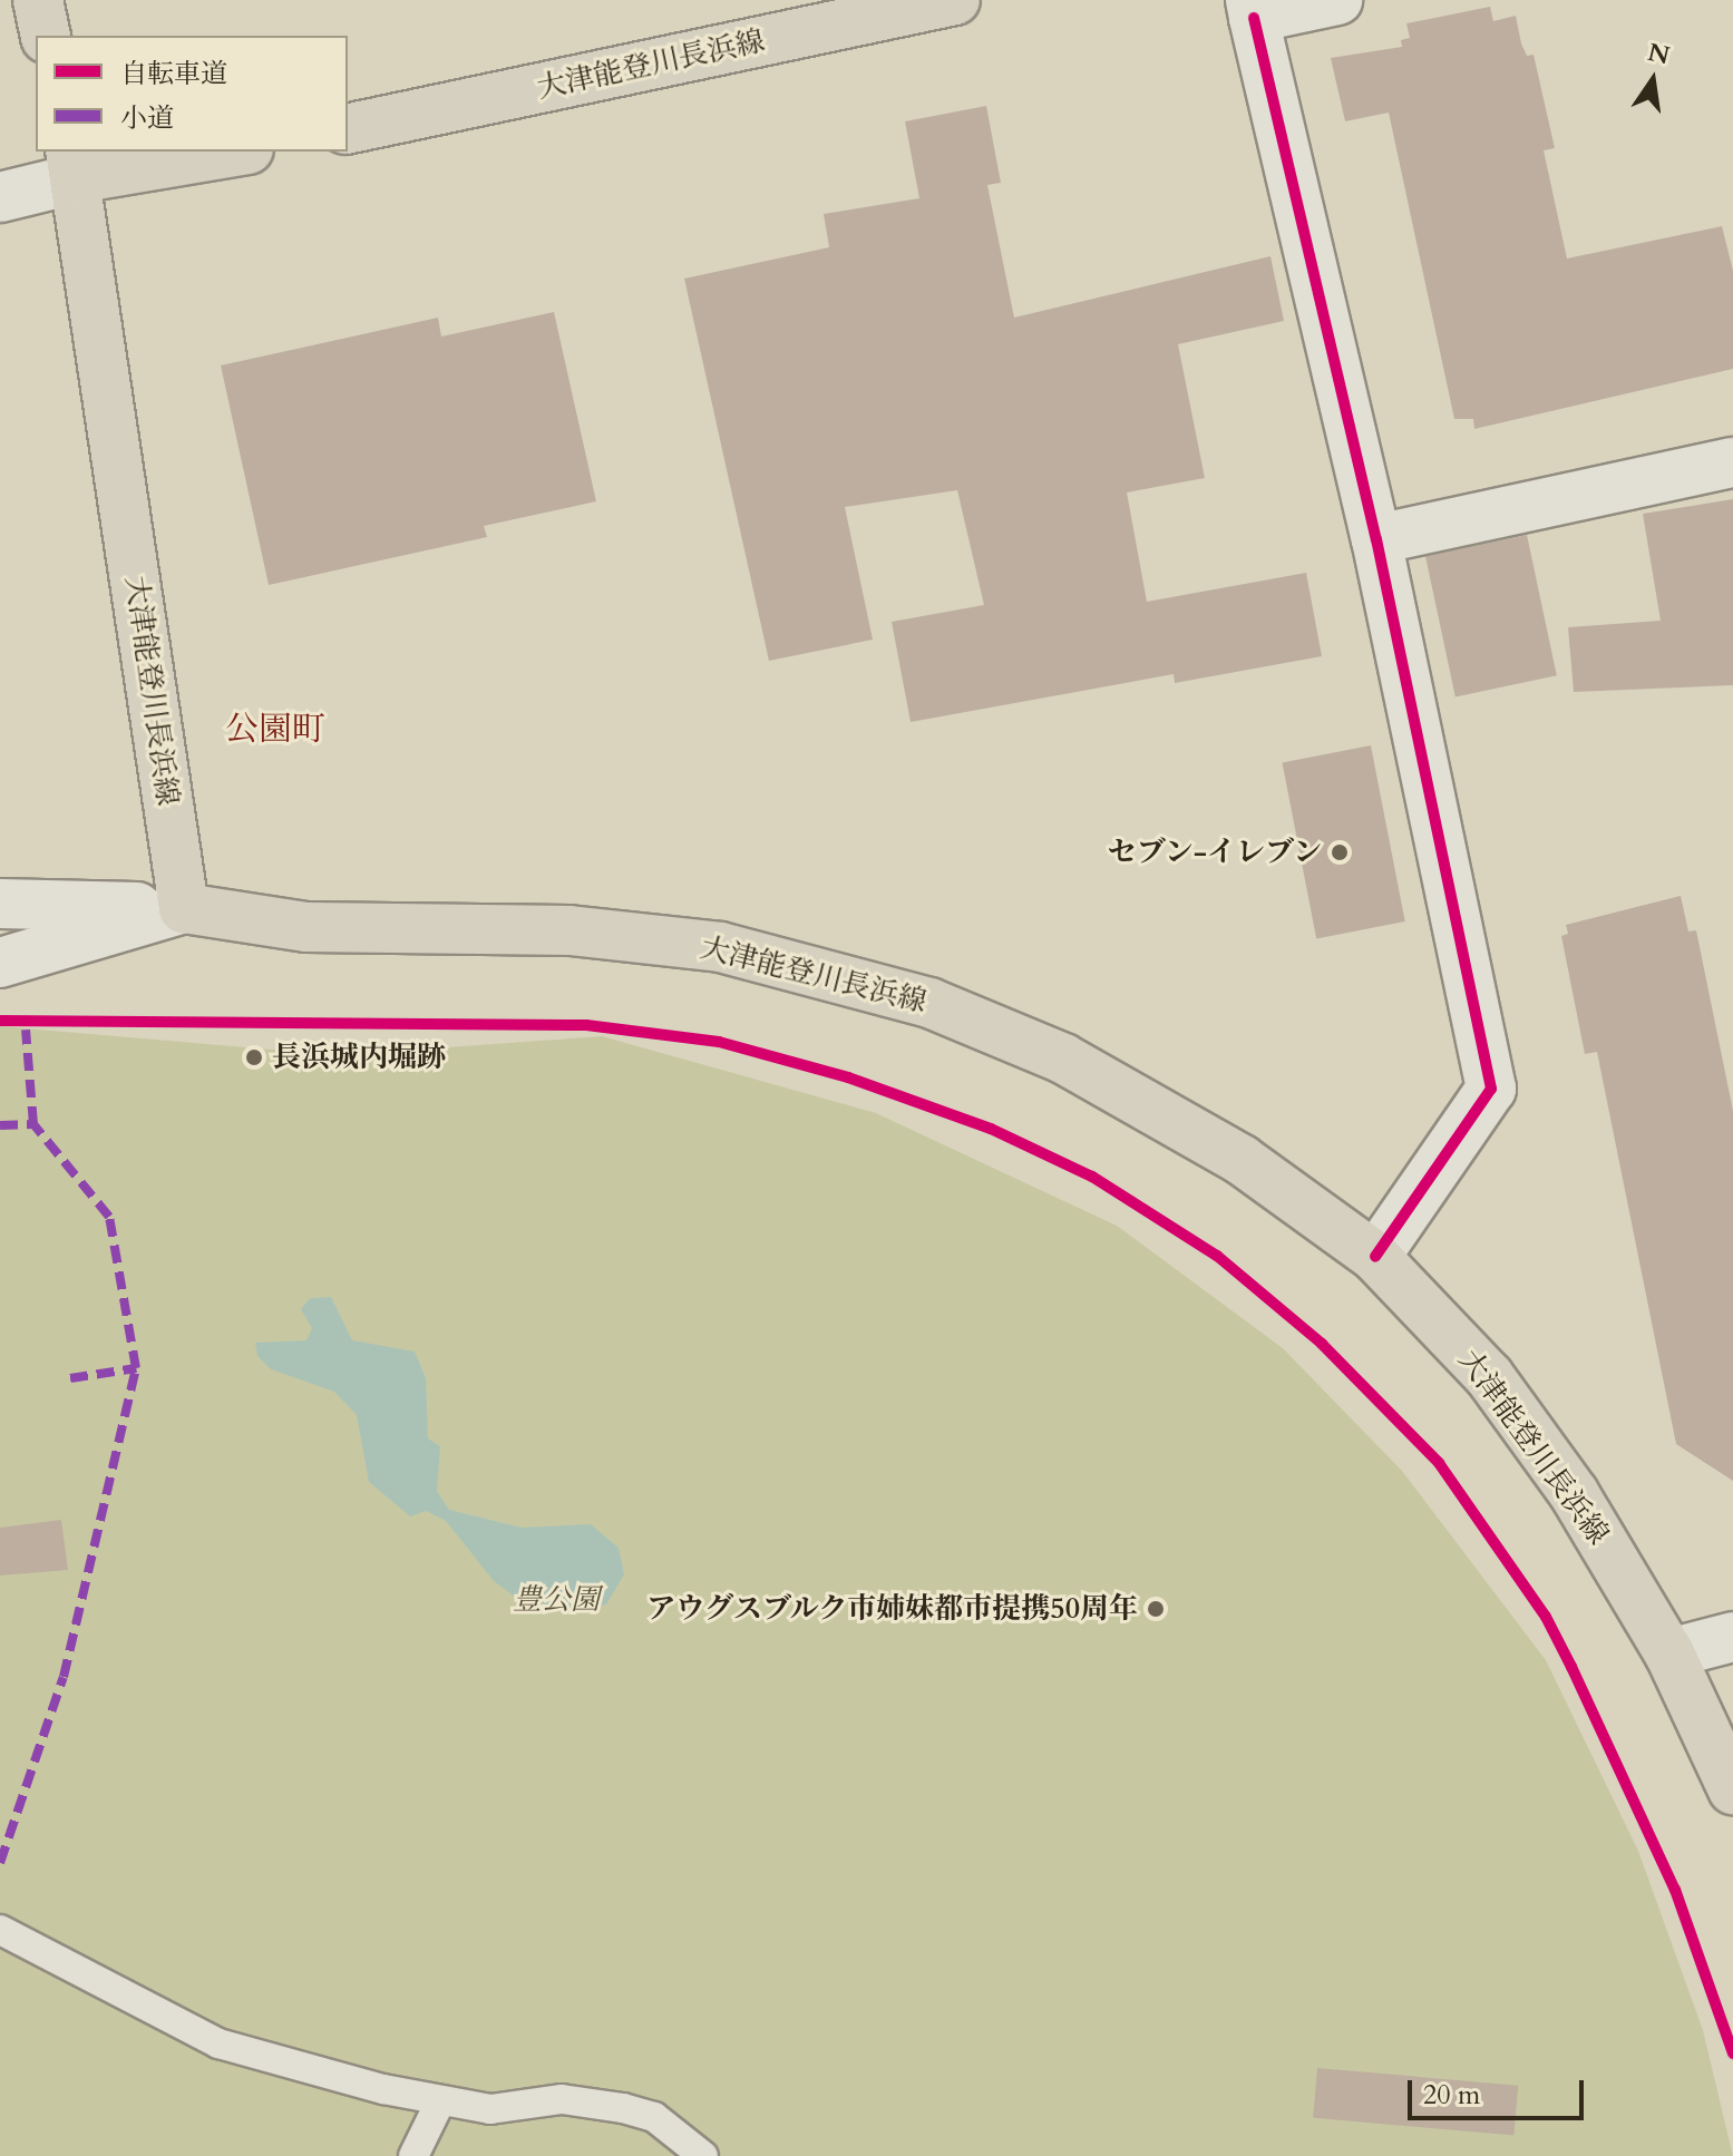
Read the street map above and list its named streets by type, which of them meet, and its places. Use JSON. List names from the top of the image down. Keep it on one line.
{"streets":{"main road":["大津能登川長浜線"]},"districts":["公園町"],"parks":["豊公園"],"places":["セブン-イレブン","長浜城内堀跡","アウグスブルク市姉妹都市提携50周年"],"legend":["自転車道","小道"],"scale_bar":"20 m","north":"top"}
